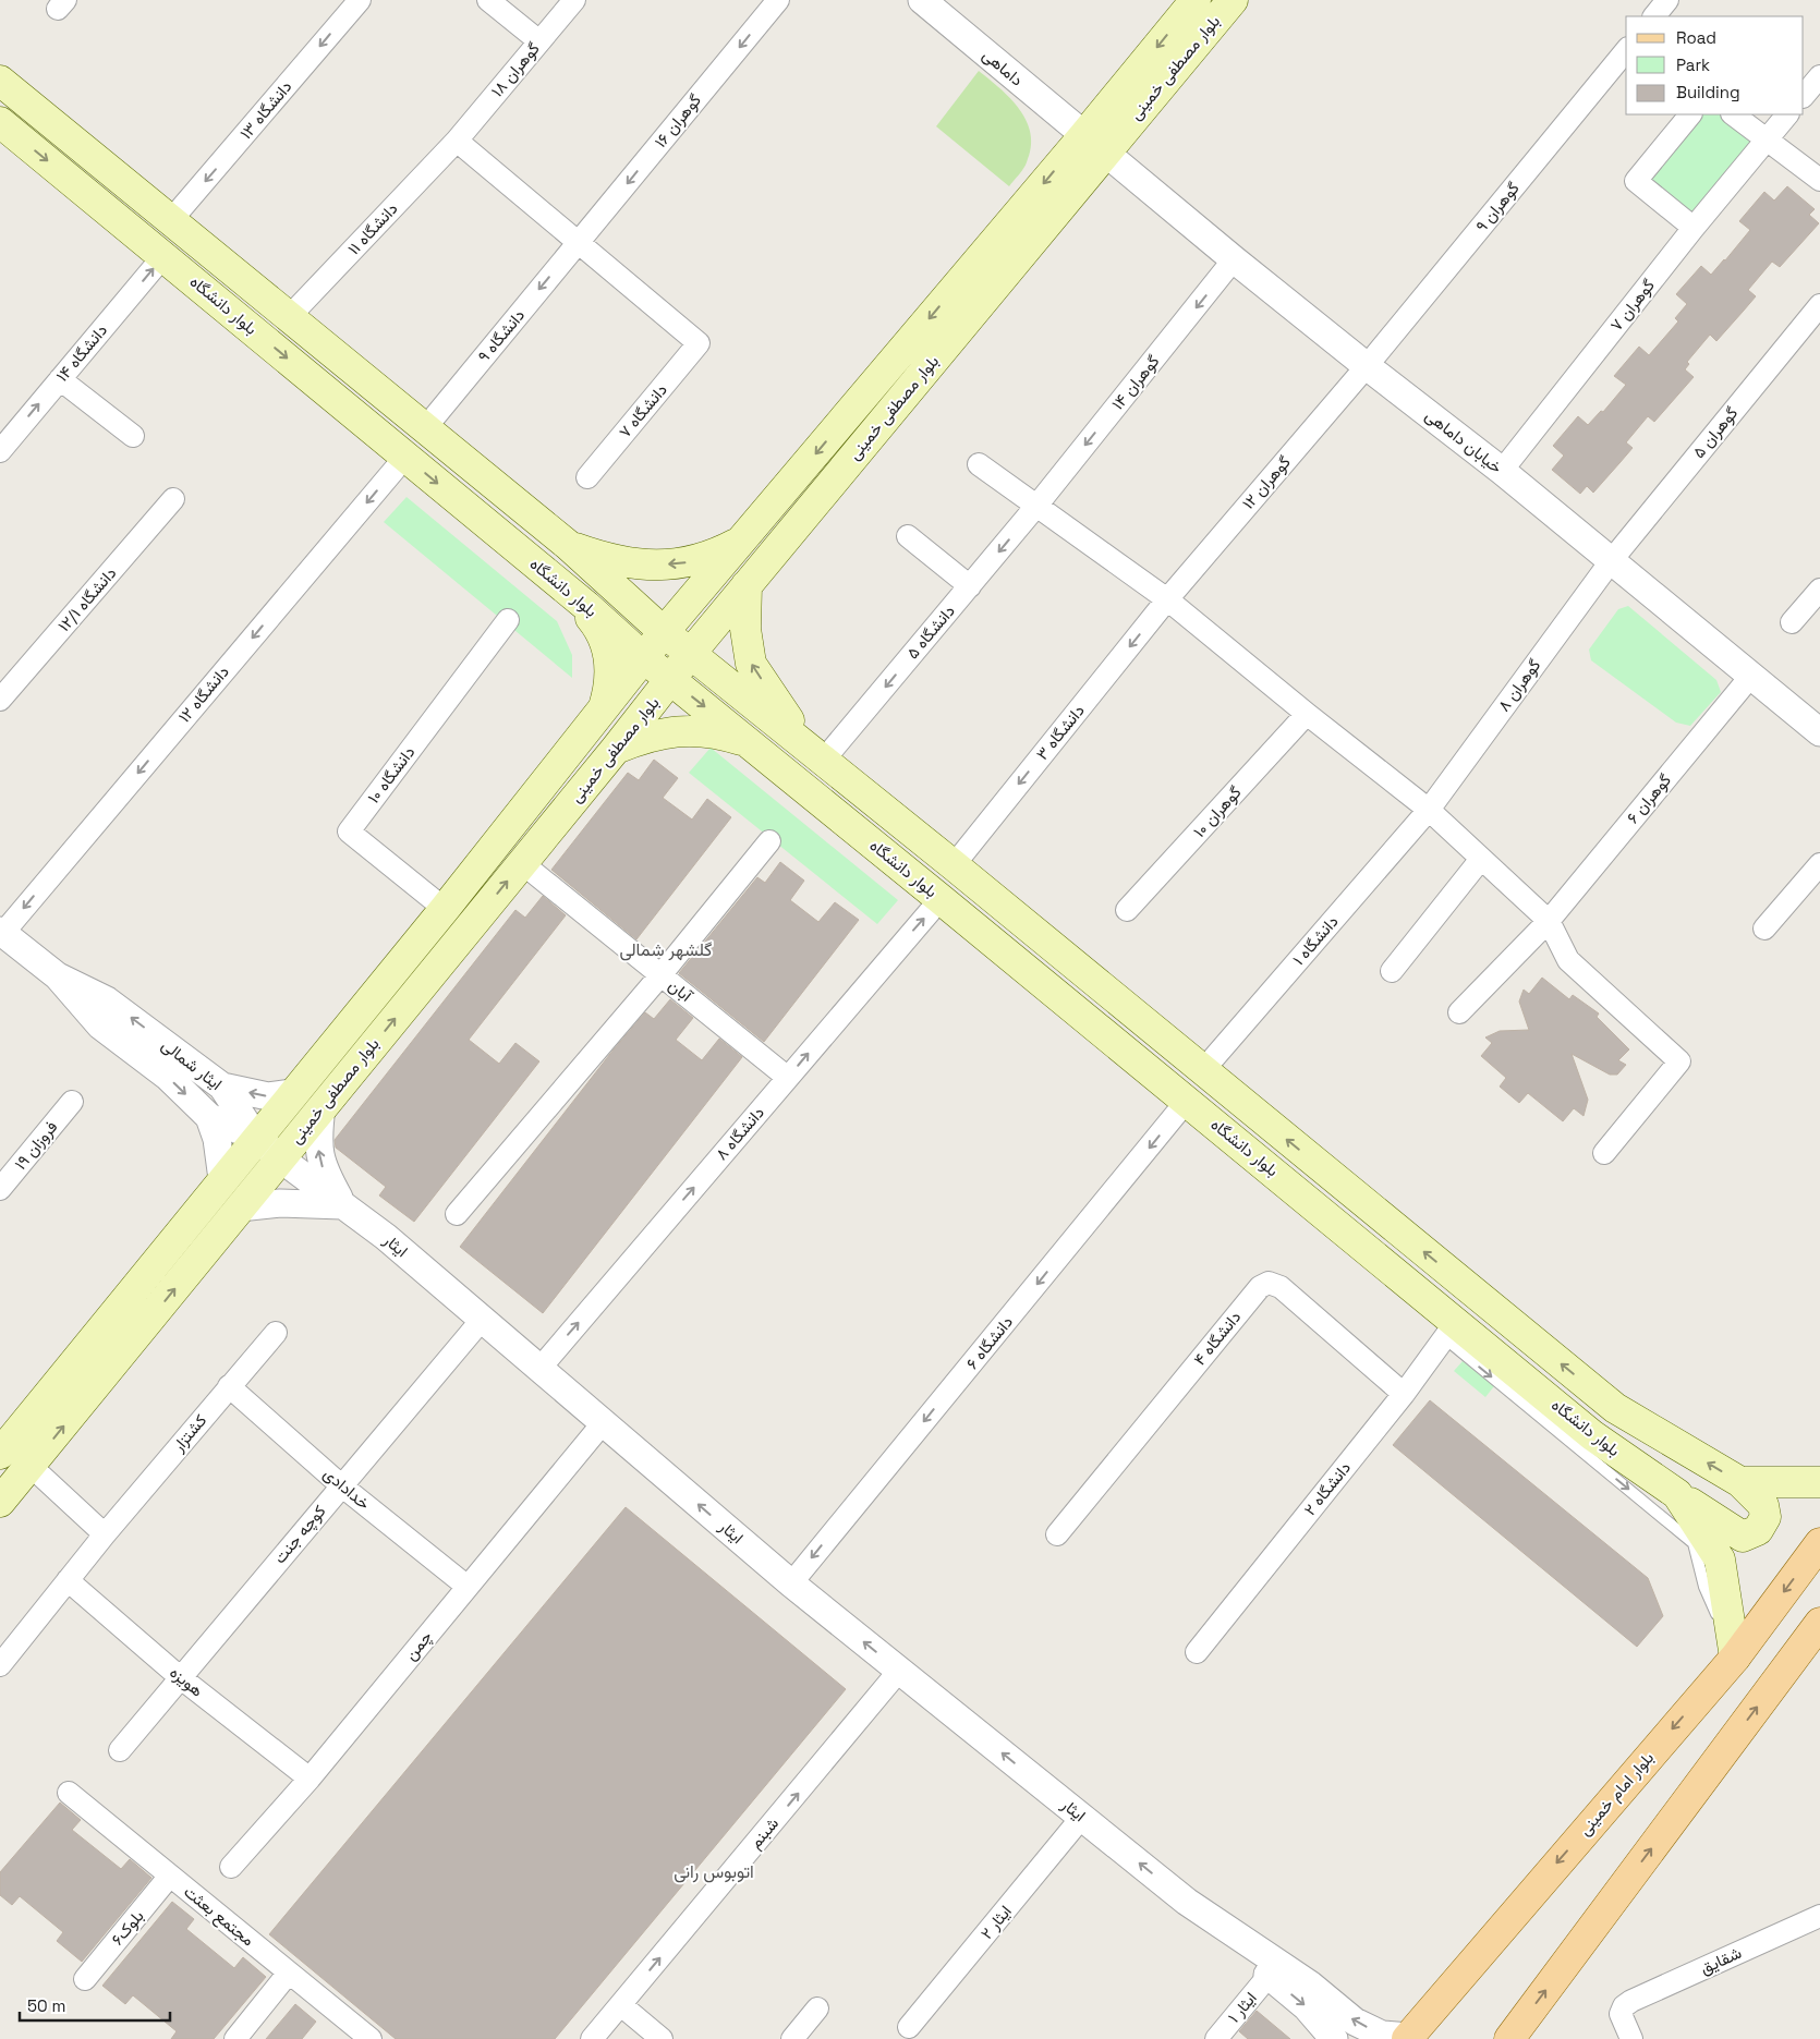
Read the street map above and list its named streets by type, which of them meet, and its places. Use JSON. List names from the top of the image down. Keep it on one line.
{"streets":{"main road":["بلوار مصطفی خمینی","بلوار دانشگاه","بلوار امام خمینی"],"street":["داماهی","گوهران ۱۸","دانشگاه ۱۳","گوهران ۱۶","گوهران ۹","دانشگاه ۱۱","گوهران ۷","دانشگاه ۹","دانشگاه ۱۴","گوهران ۱۴","دانشگاه ۷","گوهران ۵","خیابان داماهی","گوهران ۱۲","دانشگاه ۱۲/۱","دانشگاه ۵","گوهران ۸","دانشگاه ۱۲","دانشگاه ۳","دانشگاه ۱۰","گوهران ۶","گوهران ۱۰","دانشگاه ۱","آبان","ایثار شمالی","دانشگاه ۸","فروزان ۱۹","ایثار","دانشگاه ۴","دانشگاه ۶","کشتزار","خدادادی","دانشگاه ۲","کوچه جنت","چمن","هویزه","شبنم","مجتمع بعثت","ایثار ۲","بلوک۶","شقایق","ایثار ۱"]},"crossings":[["داماهی","بلوار مصطفی خمینی"],["داماهی","خیابان داماهی"],["بلوار مصطفی خمینی","بلوار دانشگاه"],["بلوار مصطفی خمینی","خیابان داماهی"],["بلوار مصطفی خمینی","دانشگاه ۱۰"],["بلوار مصطفی خمینی","آبان"],["بلوار مصطفی خمینی","ایثار شمالی"],["بلوار مصطفی خمینی","ایثار"],["گوهران ۱۸","دانشگاه ۱۱"],["دانشگاه ۱۳","بلوار دانشگاه"],["گوهران ۱۶","دانشگاه ۹"],["گوهران ۱۶","دانشگاه ۷"],["گوهران ۹","خیابان داماهی"],["گوهران ۹","گوهران ۱۲"],["دانشگاه ۱۱","بلوار دانشگاه"],["بلوار دانشگاه","دانشگاه ۹"],["بلوار دانشگاه","دانشگاه ۱۴"],["بلوار دانشگاه","دانشگاه ۵"],["بلوار دانشگاه","دانشگاه ۱۲"],["بلوار دانشگاه","دانشگاه ۳"],["بلوار دانشگاه","دانشگاه ۱"],["بلوار دانشگاه","دانشگاه ۸"],["بلوار دانشگاه","دانشگاه ۶"],["بلوار دانشگاه","دانشگاه ۲"],["بلوار دانشگاه","بلوار امام خمینی"],["گوهران ۷","خیابان داماهی"],["دانشگاه ۹","دانشگاه ۷"],["گوهران ۱۴","خیابان داماهی"],["گوهران ۱۴","دانشگاه ۵"],["گوهران ۵","خیابان داماهی"],["گوهران ۵","گوهران ۸"],["خیابان داماهی","گوهران ۱۲"],["خیابان داماهی","گوهران ۸"],["خیابان داماهی","گوهران ۶"],["گوهران ۱۲","دانشگاه ۳"],["گوهران ۸","دانشگاه ۱"],["دانشگاه ۱۲","ایثار شمالی"],["آبان","دانشگاه ۸"],["ایثار شمالی","ایثار"],["دانشگاه ۸","ایثار"],["ایثار","دانشگاه ۶"],["ایثار","کوچه جنت"],["ایثار","چمن"],["ایثار","بلوار امام خمینی"],["ایثار","شبنم"],["ایثار","ایثار ۲"],["ایثار","ایثار ۱"],["دانشگاه ۴","دانشگاه ۲"],["کشتزار","خدادادی"],["کشتزار","هویزه"],["خدادادی","کوچه جنت"],["خدادادی","چمن"],["کوچه جنت","هویزه"],["چمن","هویزه"],["مجتمع بعثت","بلوک۶"]],"one_way":["دانشگاه ۱۳","گوهران ۱۶","دانشگاه ۹","دانشگاه ۱۴","گوهران ۱۴","دانشگاه ۵","دانشگاه ۱۲","دانشگاه ۳","ایثار","دانشگاه ۶","شبنم"],"districts":["گلشهر شمالی","اتوبوس رانی"],"legend":["Road","Park","Building"],"scale_bar":"50 m"}
